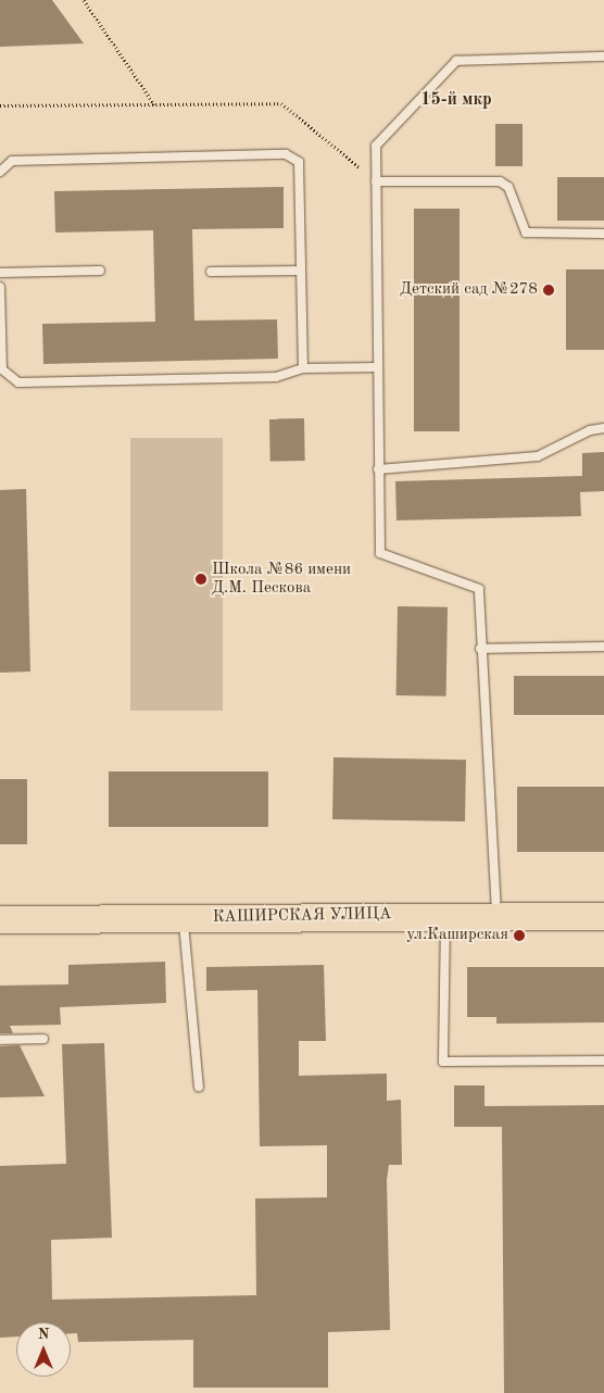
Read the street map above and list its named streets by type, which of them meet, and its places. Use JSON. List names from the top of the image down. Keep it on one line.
{"streets":{"main road":["КАШИРСКАЯ УЛИЦА"]},"districts":["15-й мкр"],"places":["Детский сад №278","Школа №86 имени Д.М. Пескова","ул.Каширская"],"north":"top"}
